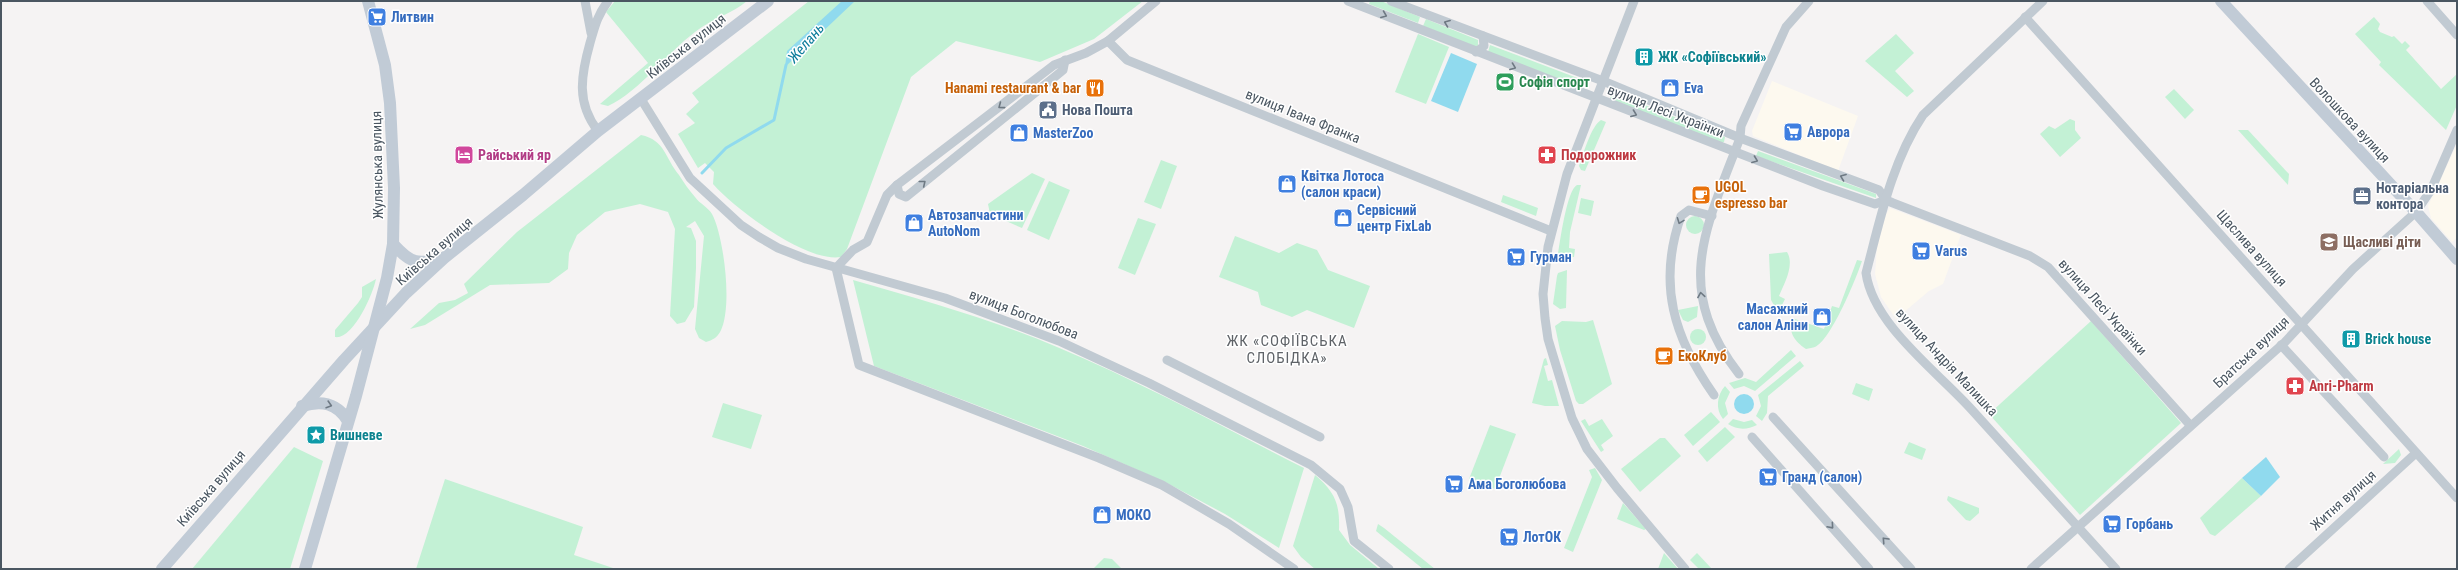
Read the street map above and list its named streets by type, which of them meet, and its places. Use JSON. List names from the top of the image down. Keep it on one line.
{"streets":{"main road":["Київська вулиця","Волошкова вулиця","Жулянська вулиця"],"street":["вулиця Лесі Українки","вулиця Івана Франка","Щаслива вулиця","вулиця Боголюбова","Братська вулиця","вулиця Андрія Малишка","Житня вулиця"]},"crossings":[["Київська вулиця","Жулянська вулиця"],["Київська вулиця","вулиця Боголюбова"],["вулиця Лесі Українки","Братська вулиця"],["вулиця Лесі Українки","вулиця Андрія Малишка"],["Волошкова вулиця","Братська вулиця"],["Щаслива вулиця","Братська вулиця"],["Щаслива вулиця","вулиця Андрія Малишка"],["Щаслива вулиця","Житня вулиця"],["Братська вулиця","вулиця Андрія Малишка"]],"districts":["ЖК «СОФІЇВСЬКА СЛОБІДКА»"],"water":["Желань"],"places":{"supermarket":["Литвин","Аврора","Varus","Гурман","Гранд (салон)","Ама Боголюбова","Горбань","ЛотОК"],"building":["ЖК «Софіївський»","Brick house"],"sports":["Софія спорт"],"restaurant":["Hanami restaurant & bar"],"shop":["Eva","MasterZoo","Квітка Лотоса (салон краси)","Сервiсний центр FixLab","Автозапчастини AutoNom","Масажний салон Аліни","МОКО"],"public building":["Нова Пошта"],"hotel":["Райський яр"],"pharmacy":["Подорожник","Anri-Pharm"],"cafe":["UGOL espresso bar","ЕкоКлуб"],"office":["Нотаріальна контора"],"school or university":["Щасливі діти"],"place":["Вишневе"]}}
